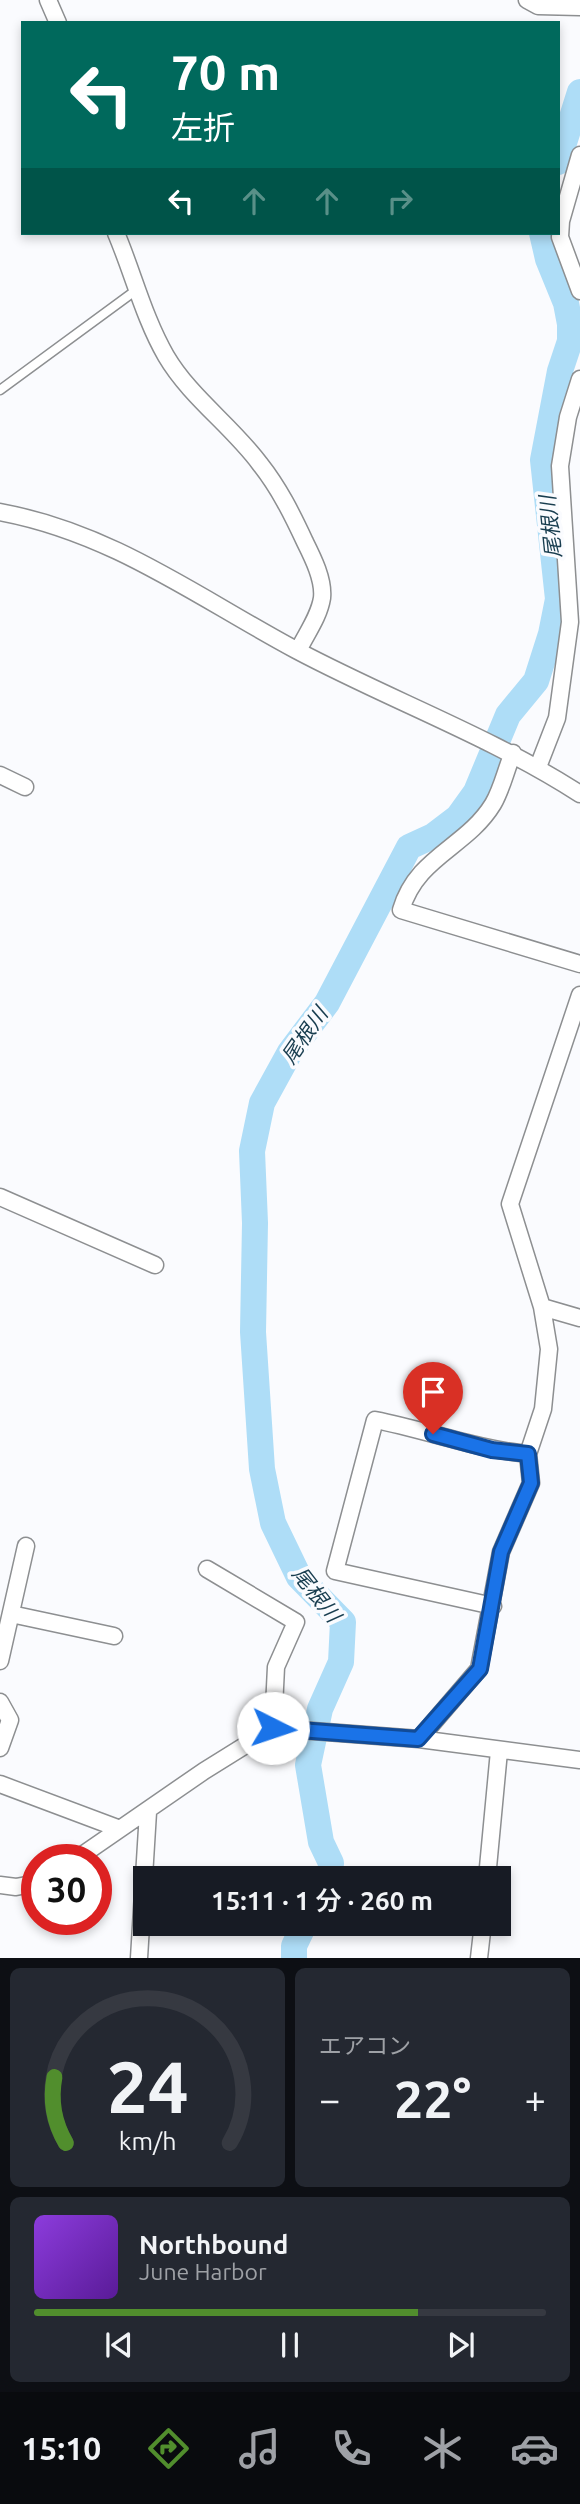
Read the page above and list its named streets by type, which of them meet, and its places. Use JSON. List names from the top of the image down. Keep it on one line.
{"water":["尾根川"],"page":{"turn":["70 m","左折"],"limit":"30","trip":"15:11 · 1 分 · 260 m","tile":"エアコン","heat":["−","22°","+"],"song":["Northbound","June Harbor"],"tabs":"15:10","gauge":["24","km/h"]}}
